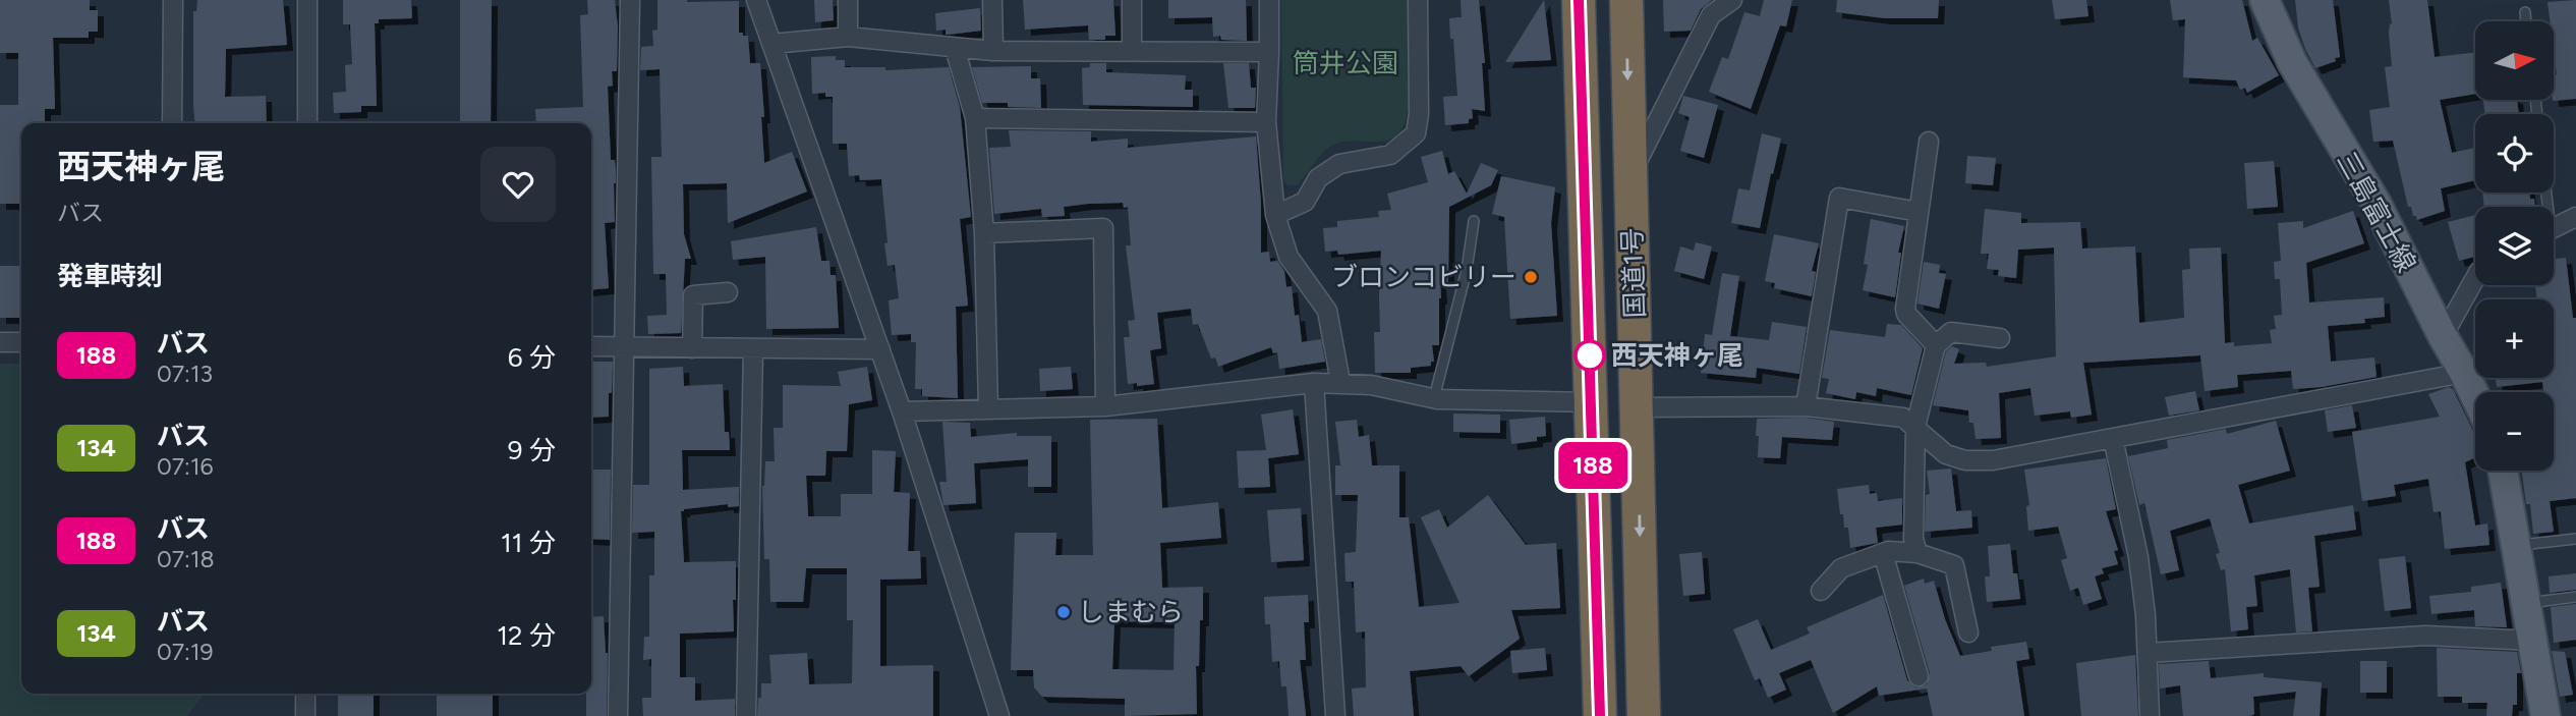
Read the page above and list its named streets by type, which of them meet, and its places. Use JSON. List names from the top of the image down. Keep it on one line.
{"streets":{"highway":["国道1号"],"main road":["三島富士線"]},"parks":["筒井公園"],"places":["ブロンコビリー","西天神ヶ尾","しまむら"],"lines":["bus line 188"],"north":"right","page":{"on_map":"188","map_buttons":["+","−"],"heading":[["西天神ヶ尾","バス"],"発車時刻"],"list":[{"mark":"188","name":"バス","note":"07:13","value":"6 分"},{"mark":"134","name":"バス","note":"07:16","value":"9 分"},{"mark":"188","name":"バス","note":"07:18","value":"11 分"},{"mark":"134","name":"バス","note":"07:19","value":"12 分"}]}}
